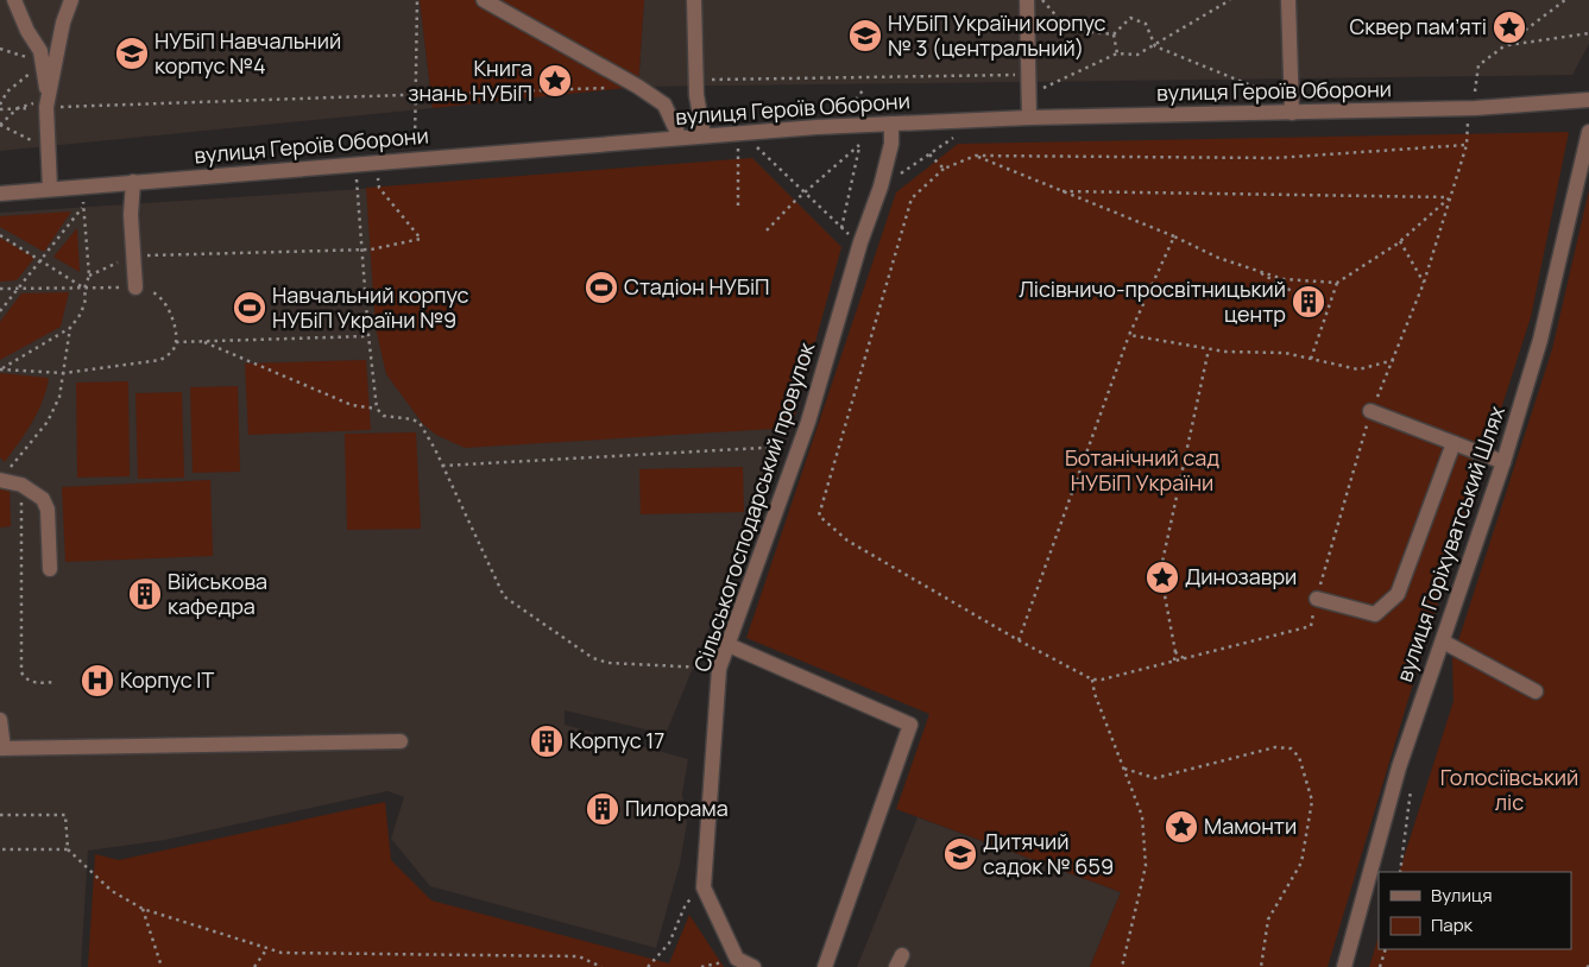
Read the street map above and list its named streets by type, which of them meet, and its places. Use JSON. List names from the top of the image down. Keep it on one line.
{"streets":{"street":["вулиця Героїв Оборони","Сільськогосподарський провулок","вулиця Горіхуватський Шлях"]},"crossings":[["вулиця Героїв Оборони","Сільськогосподарський провулок"]],"parks":["Ботанічний сад НУБіП України","Голосіївський ліс"],"places":{"place":["Сквер пам’яті","Книга знань НУБіП","Динозаври","Мамонти"],"school or university":["НУБіП України корпус № 3 (центральний)","НУБіП Навчальний корпус №4","Дитячий садок № 659"],"sports":["Стадіон НУБіП","Навчальний корпус НУБіП України №9"],"building":["Лісівничо-просвітницький центр","Військова кафедра","Корпус 17","Пилорама"],"hospital":["Корпус ІТ"]},"legend":["Вулиця","Парк"]}
